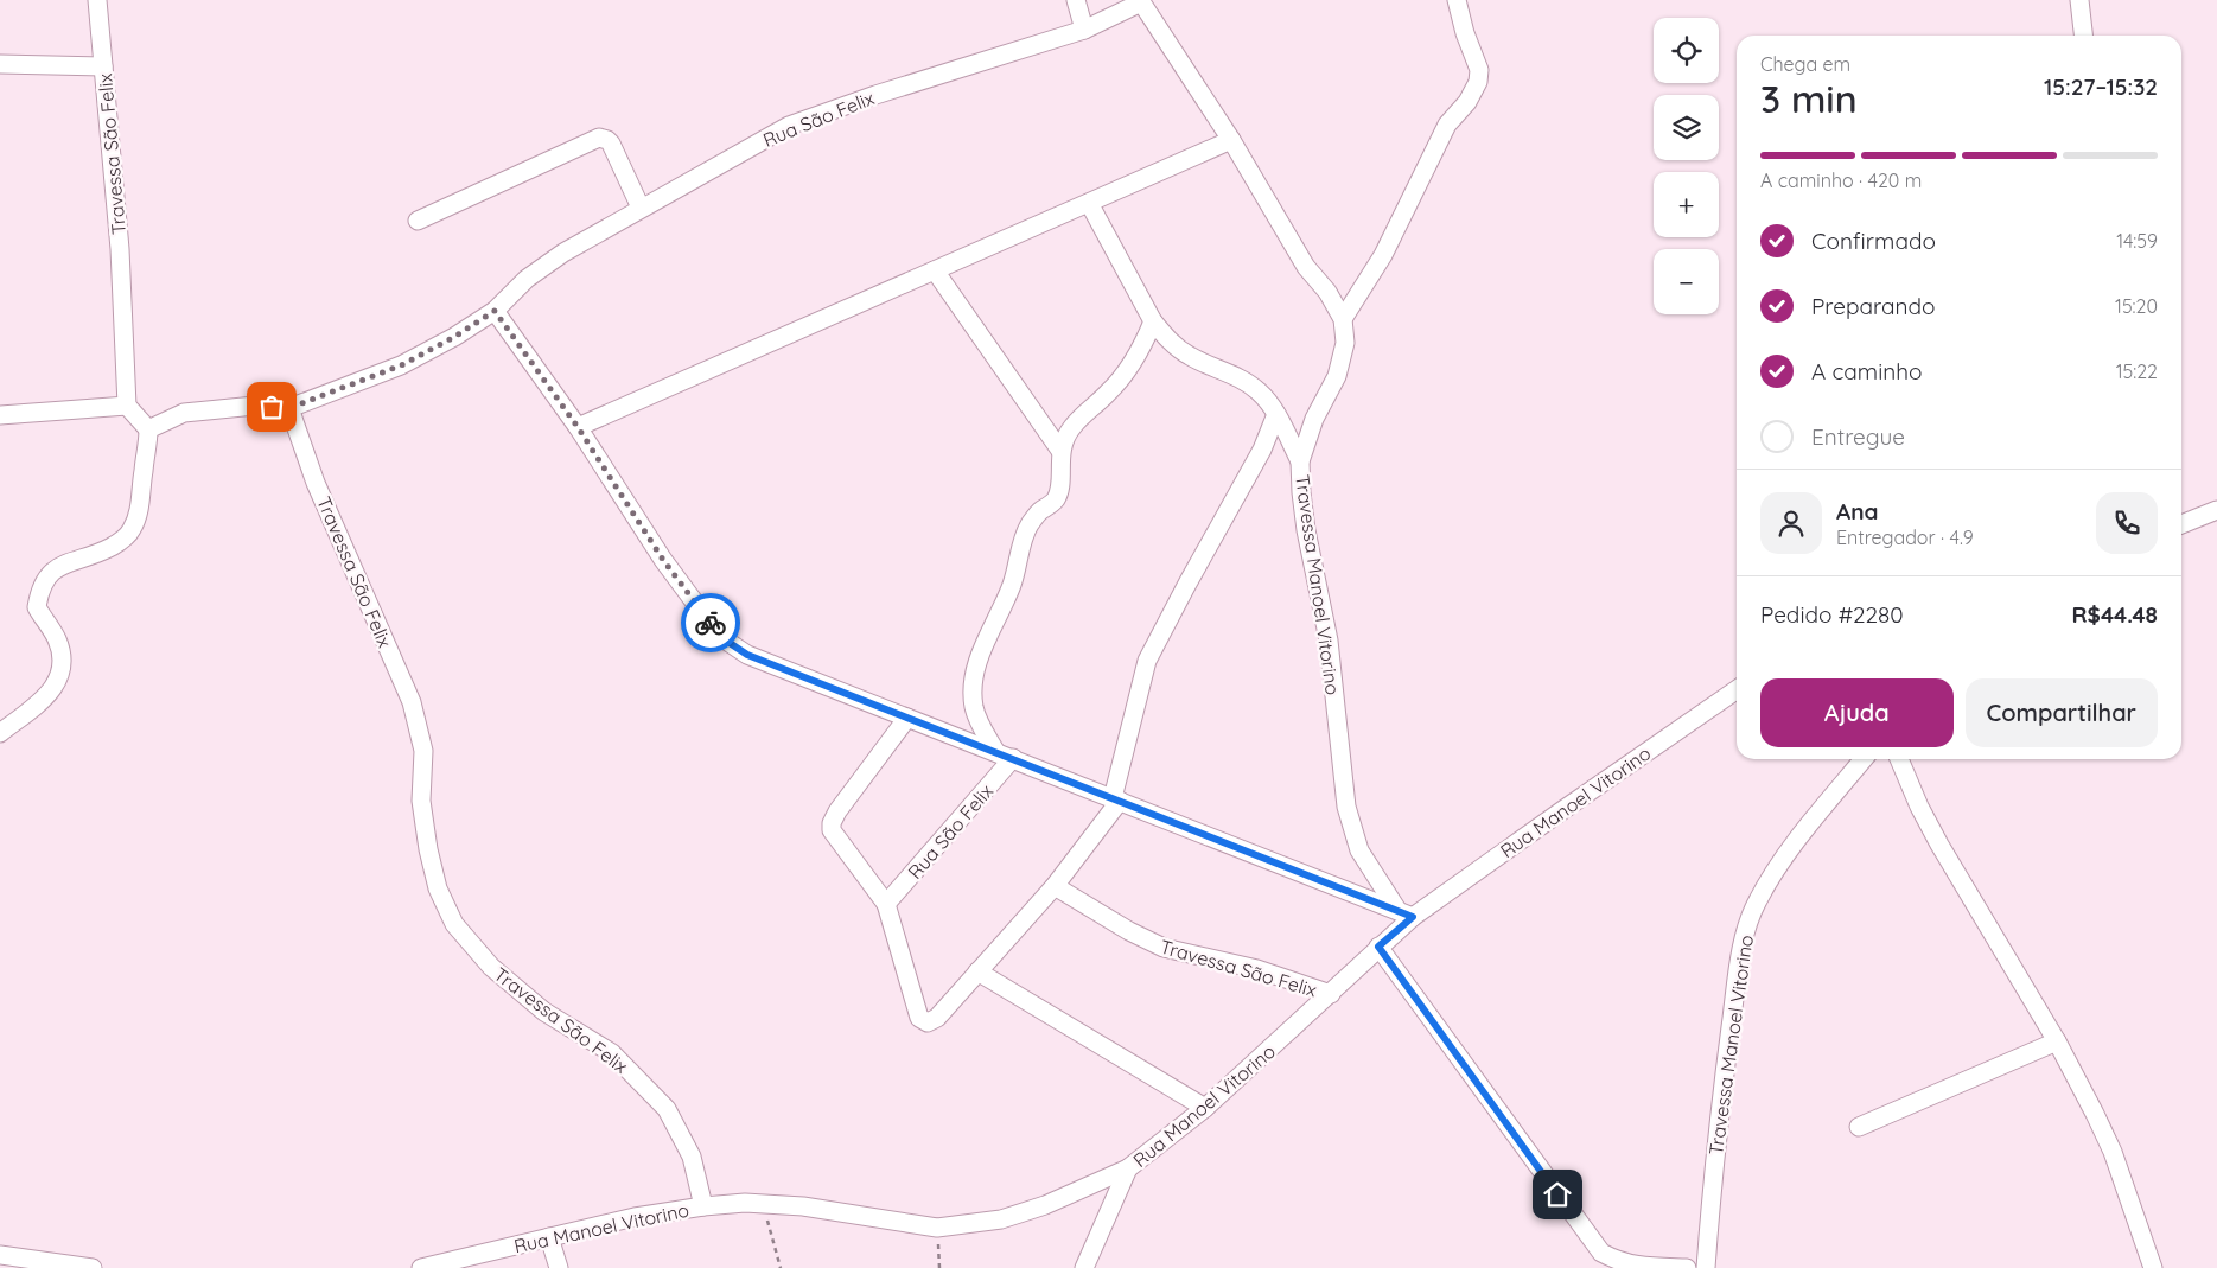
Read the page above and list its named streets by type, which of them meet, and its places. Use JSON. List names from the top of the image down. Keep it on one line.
{"streets":{"street":["Rua São Felix","Travessa São Felix","Travessa Manoel Vitorino","Rua Manoel Vitorino"]},"crossings":[["Rua São Felix","Travessa São Felix"],["Rua São Felix","Travessa Manoel Vitorino"],["Travessa São Felix","Rua Manoel Vitorino"],["Travessa Manoel Vitorino","Rua Manoel Vitorino"]],"page":{"map_buttons":["+","−"],"heading":["3 min","Chega em","15:27–15:32"],"panel":["Ana","Entregador · 4.9","Pedido #2280","R$44.48"],"bar":"A caminho · 420 m","list":[["Confirmado","14:59"],["Preparando","15:20"],["A caminho","15:22"],"Entregue"],"buttons":["Ajuda","Compartilhar"]}}
